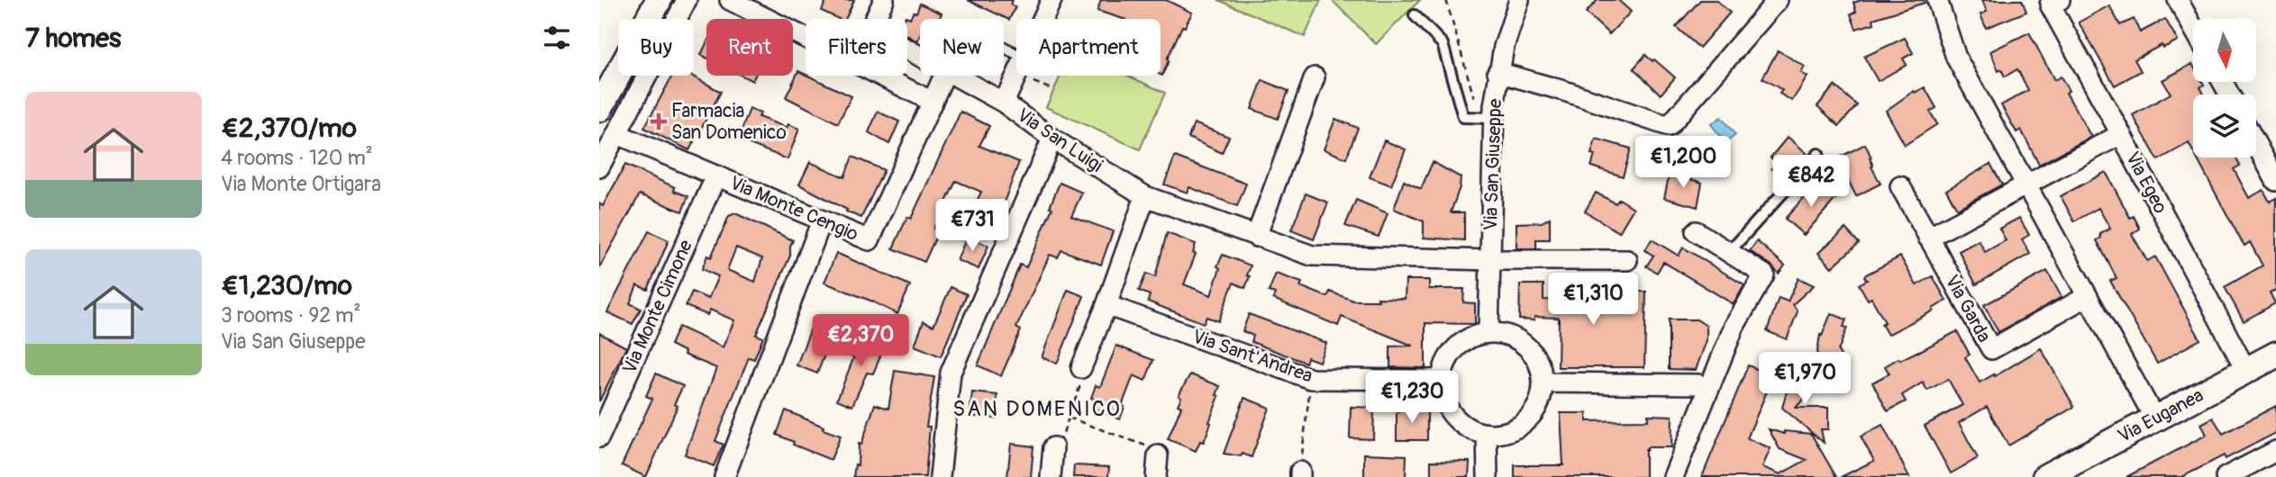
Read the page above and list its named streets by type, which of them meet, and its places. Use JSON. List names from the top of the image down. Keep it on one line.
{"streets":{"street":["Via San Luigi","Via San Giuseppe","Via Egeo","Via Monte Cengio","Via Monte Cimone","Via Garda","Via Sant'Andrea","Via Euganea"]},"crossings":[["Via San Luigi","Via San Giuseppe"],["Via San Giuseppe","Via Sant'Andrea"],["Via Egeo","Via Euganea"],["Via Monte Cengio","Via Monte Cimone"]],"districts":["SAN DOMENICO"],"places":{"health":["Farmacia San Domenico"]},"north":"bottom","page":{"heading":"7 homes","chip":["Buy","Rent","Filters","New","Apartment"],"list":[{"name":"€2,370/mo","note":"4 rooms · 120 m² · Via Monte Ortigara"},{"name":"€1,230/mo","note":"3 rooms · 92 m² · Via San Giuseppe"}],"price":["€1,200","€842","€731","€1,310","€2,370","€1,970","€1,230"]}}
